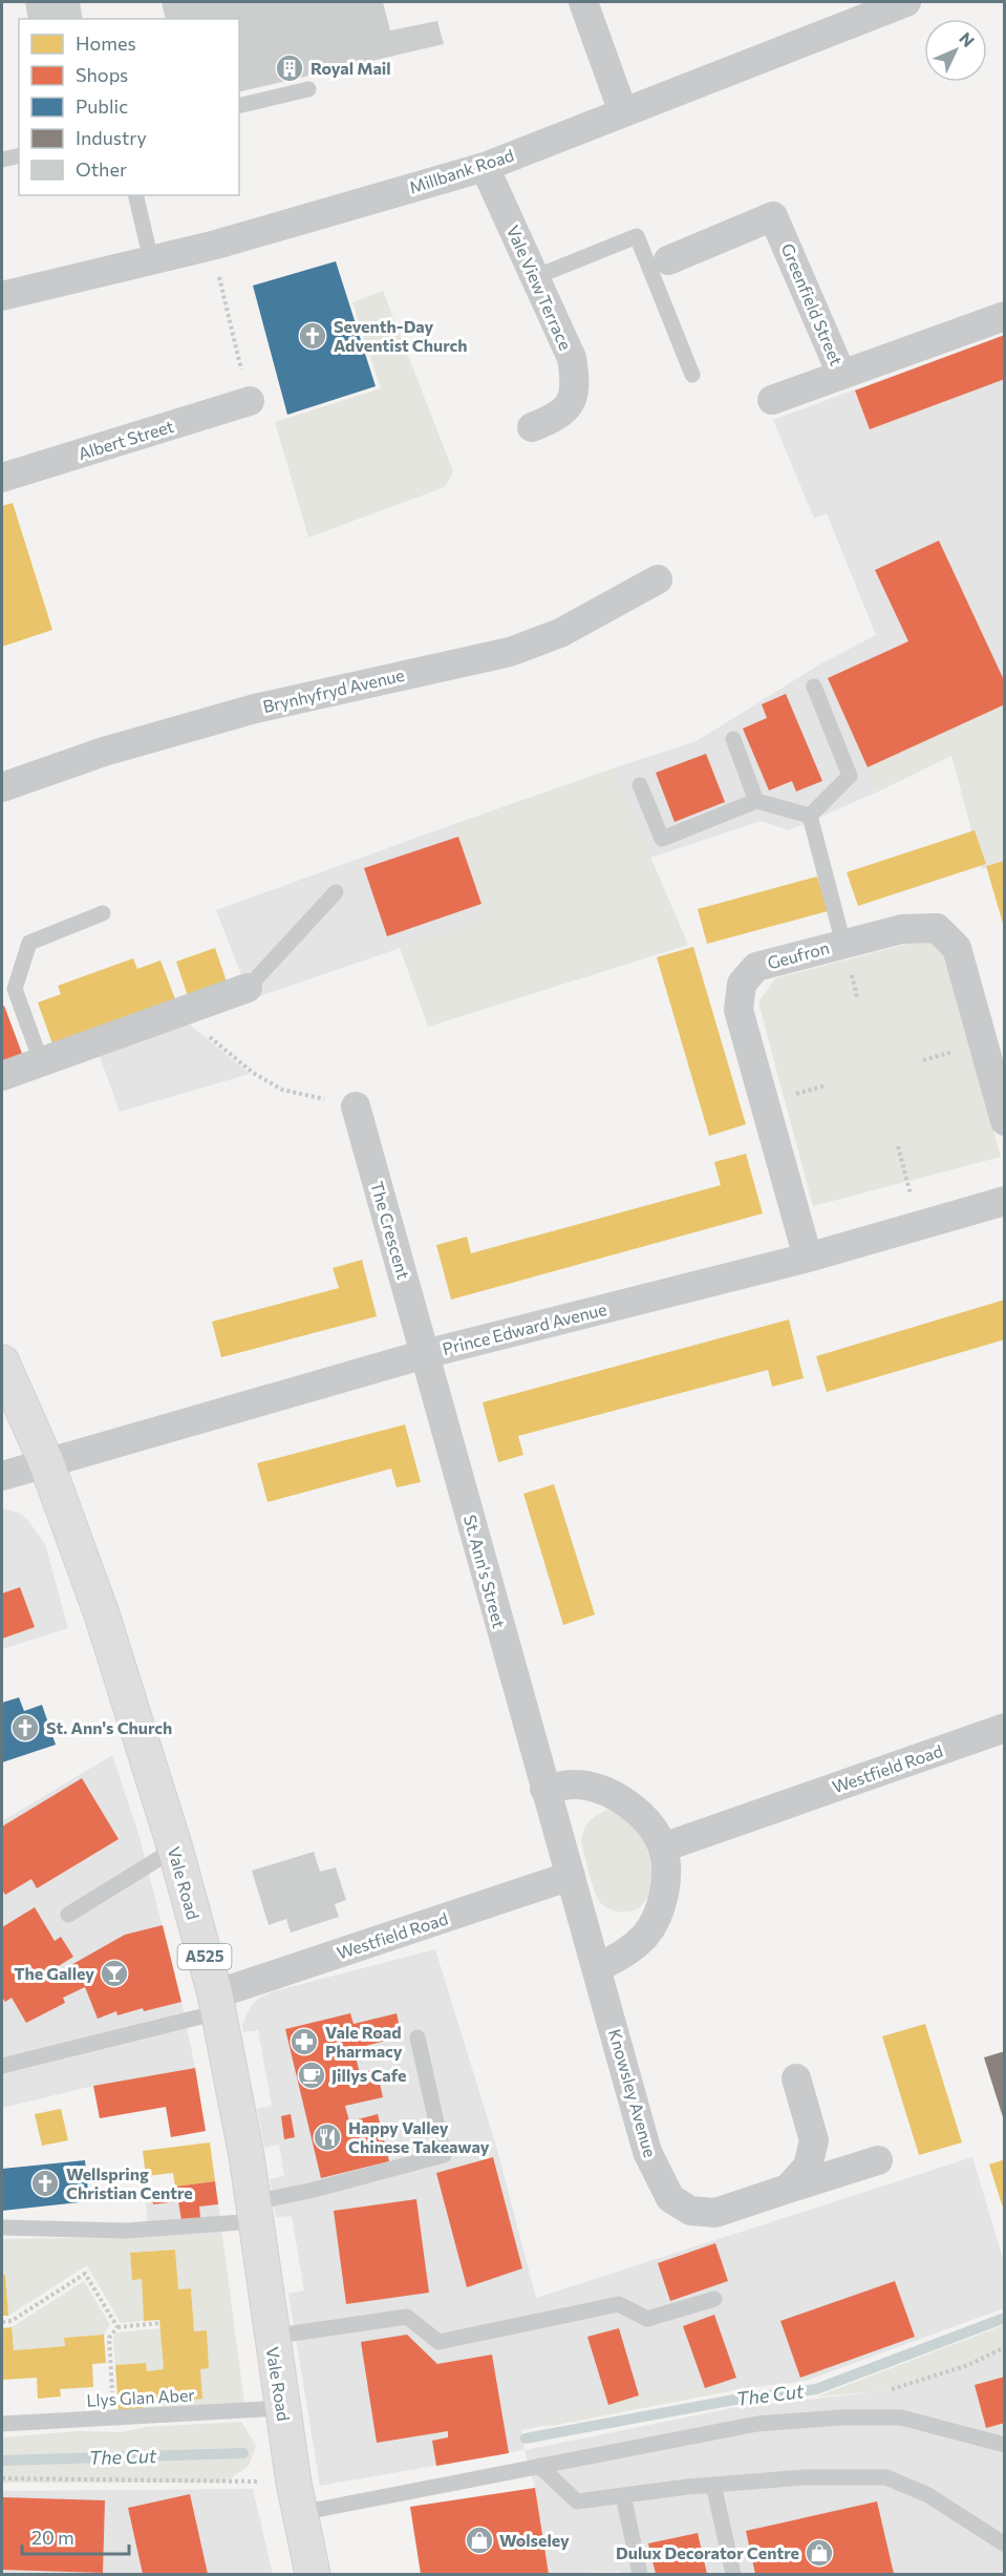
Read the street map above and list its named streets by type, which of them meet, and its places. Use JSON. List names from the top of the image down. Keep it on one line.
{"streets":{"main road":["Vale Road","A525"],"street":["Millbank Road","Vale View Terrace","Greenfield Street","Albert Street","Brynhyfryd Avenue","Geufron","The Crescent","Prince Edward Avenue","St. Ann's Street","Westfield Road","Knowsley Avenue"],"lane":["Llys Glan Aber"]},"crossings":[["Millbank Road","Vale View Terrace"],["Geufron","Prince Edward Avenue"],["The Crescent","Prince Edward Avenue"],["The Crescent","St. Ann's Street"],["Prince Edward Avenue","St. Ann's Street"],["Prince Edward Avenue","Vale Road"],["Westfield Road","Vale Road"],["Vale Road","Llys Glan Aber"]],"water":["The Cut"],"places":{"building":["Royal Mail"],"church":["Seventh-Day Adventist Church","St. Ann's Church","Wellspring Christian Centre"],"bar":["The Galley"],"pharmacy":["Vale Road Pharmacy"],"cafe":["Jillys Cafe"],"restaurant":["Happy Valley Chinese Takeaway"],"shop":["Wolseley","Dulux Decorator Centre"]},"legend":["Homes","Shops","Public","Industry","Other"],"scale_bar":"20 m","north":"top right"}
